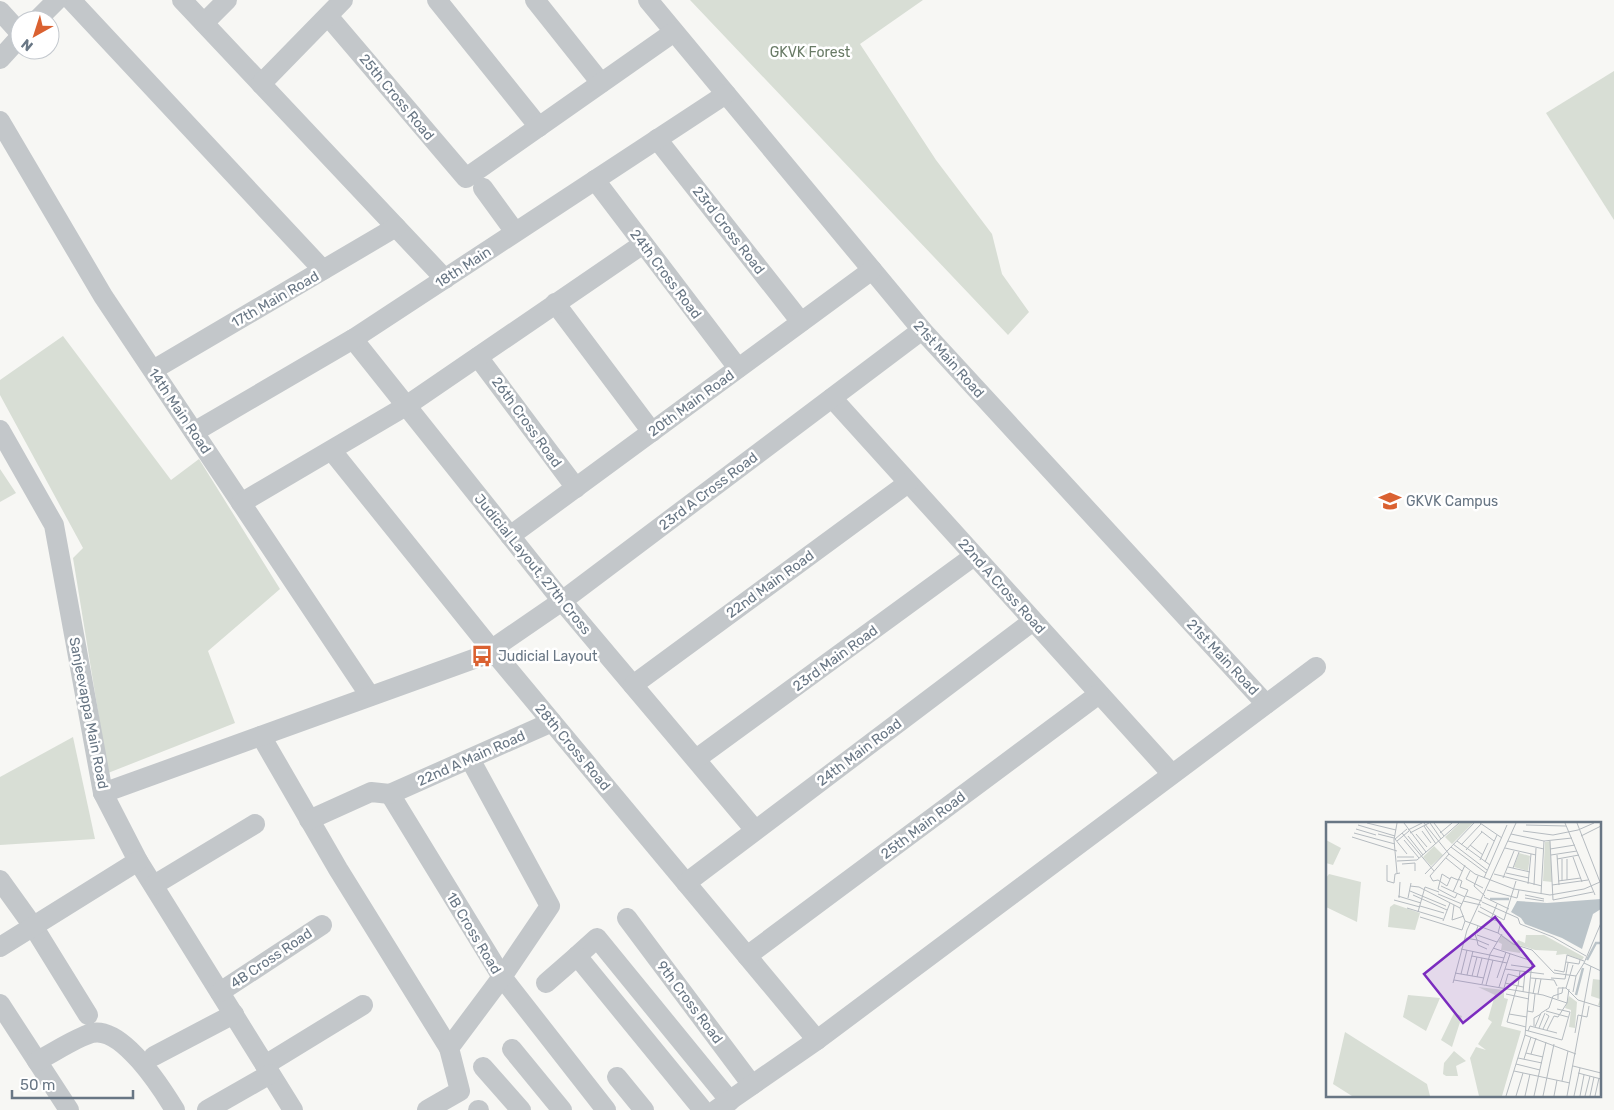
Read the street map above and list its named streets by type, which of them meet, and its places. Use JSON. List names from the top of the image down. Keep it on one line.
{"streets":{"street":["25th Cross Road","23rd Cross Road","18th Main","24th Cross Road","17th Main Road","21st Main Road","20th Main Road","14th Main Road","26th Cross Road","23rd A Cross Road","Judicial Layout, 27th Cross","22nd Main Road","22nd A Cross Road","23rd Main Road","Sanjeevappa Main Road","28th Cross Road","24th Main Road","22nd A Main Road","25th Main Road","1B Cross Road","4B Cross Road","9th Cross Road"]},"crossings":[["25th Cross Road","18th Main"],["23rd Cross Road","18th Main"],["23rd Cross Road","20th Main Road"],["18th Main","24th Cross Road"],["18th Main","21st Main Road"],["18th Main","14th Main Road"],["18th Main","Judicial Layout, 27th Cross"],["24th Cross Road","20th Main Road"],["17th Main Road","14th Main Road"],["21st Main Road","20th Main Road"],["21st Main Road","23rd A Cross Road"],["20th Main Road","26th Cross Road"],["20th Main Road","Judicial Layout, 27th Cross"],["14th Main Road","23rd A Cross Road"],["23rd A Cross Road","Judicial Layout, 27th Cross"],["23rd A Cross Road","22nd A Cross Road"],["23rd A Cross Road","Sanjeevappa Main Road"],["23rd A Cross Road","28th Cross Road"],["Judicial Layout, 27th Cross","22nd Main Road"],["Judicial Layout, 27th Cross","23rd Main Road"],["Judicial Layout, 27th Cross","24th Main Road"],["22nd Main Road","22nd A Cross Road"],["22nd A Cross Road","23rd Main Road"],["22nd A Cross Road","24th Main Road"],["22nd A Cross Road","25th Main Road"],["Sanjeevappa Main Road","4B Cross Road"],["28th Cross Road","24th Main Road"],["28th Cross Road","22nd A Main Road"],["28th Cross Road","25th Main Road"],["22nd A Main Road","1B Cross Road"]],"parks":["GKVK Forest"],"places":{"school or university":["GKVK Campus"],"bus stop":["Judicial Layout"]},"scale_bar":"50 m","north":"bottom left"}
